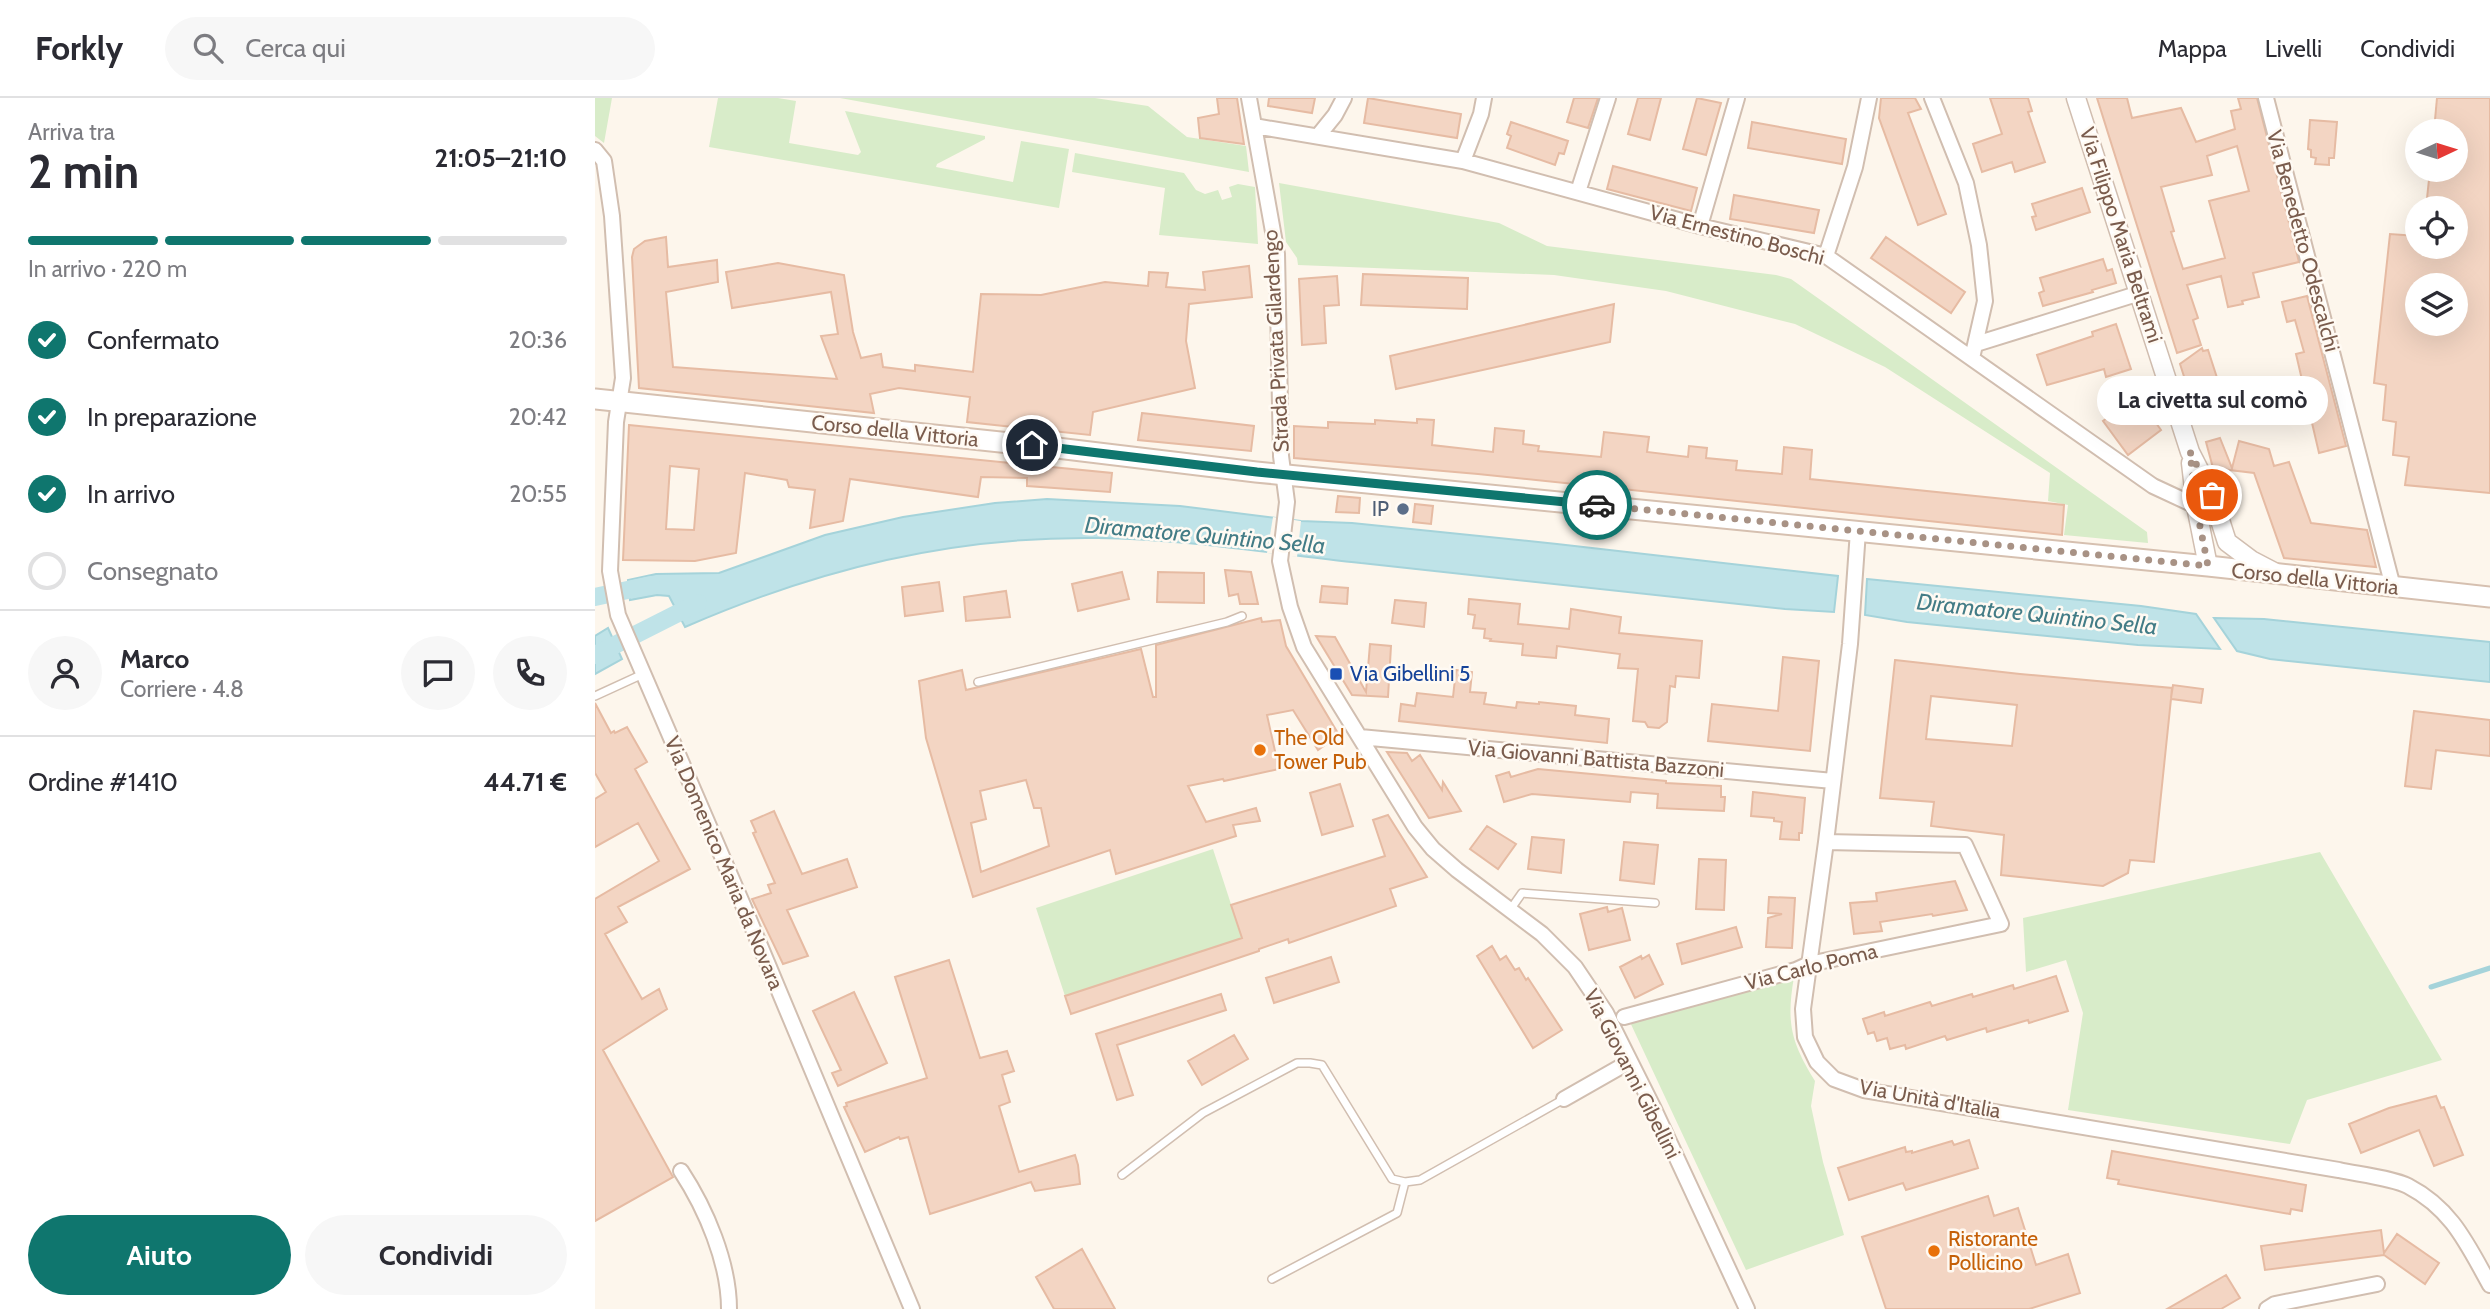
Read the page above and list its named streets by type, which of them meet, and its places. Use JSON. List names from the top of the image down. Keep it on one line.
{"streets":{"main road":["Corso della Vittoria"],"street":["Via Ernestino Boschi","Via Filippo Maria Beltrami","Via Benedetto Odescalchi","Strada Privata Gilardengo","Via Giovanni Battista Bazzoni","Via Domenico Maria da Novara","Via Carlo Poma","Via Giovanni Gibellini","Via Unità d'Italia"]},"crossings":[["Via Ernestino Boschi","Via Filippo Maria Beltrami"],["Via Ernestino Boschi","Strada Privata Gilardengo"],["Via Filippo Maria Beltrami","Corso della Vittoria"],["Via Benedetto Odescalchi","Corso della Vittoria"],["Strada Privata Gilardengo","Corso della Vittoria"],["Strada Privata Gilardengo","Via Giovanni Gibellini"],["Corso della Vittoria","Via Domenico Maria da Novara"],["Corso della Vittoria","Via Giovanni Gibellini"],["Corso della Vittoria","Via Unità d'Italia"],["Via Giovanni Battista Bazzoni","Via Giovanni Gibellini"],["Via Giovanni Battista Bazzoni","Via Unità d'Italia"],["Via Carlo Poma","Via Unità d'Italia"]],"water":["Diramatore Quintino Sella"],"places":{"other":["La civetta sul comò","IP","The Old Tower Pub","Ristorante Pollicino"],"transit":["Via Gibellini 5"]},"north":"right","page":{"header":"Forkly","search":"Cerca qui","nav":["Mappa","Livelli","Condividi"],"heading":["2 min","Arriva tra","21:05–21:10"],"panel":["Marco","Corriere · 4.8","Ordine #1410","44.71 €"],"bar":"In arrivo · 220 m","list":[["Confermato","20:36"],["In preparazione","20:42"],["In arrivo","20:55"],"Consegnato"],"bubble":"La civetta sul comò","buttons":["Aiuto","Condividi"]}}
